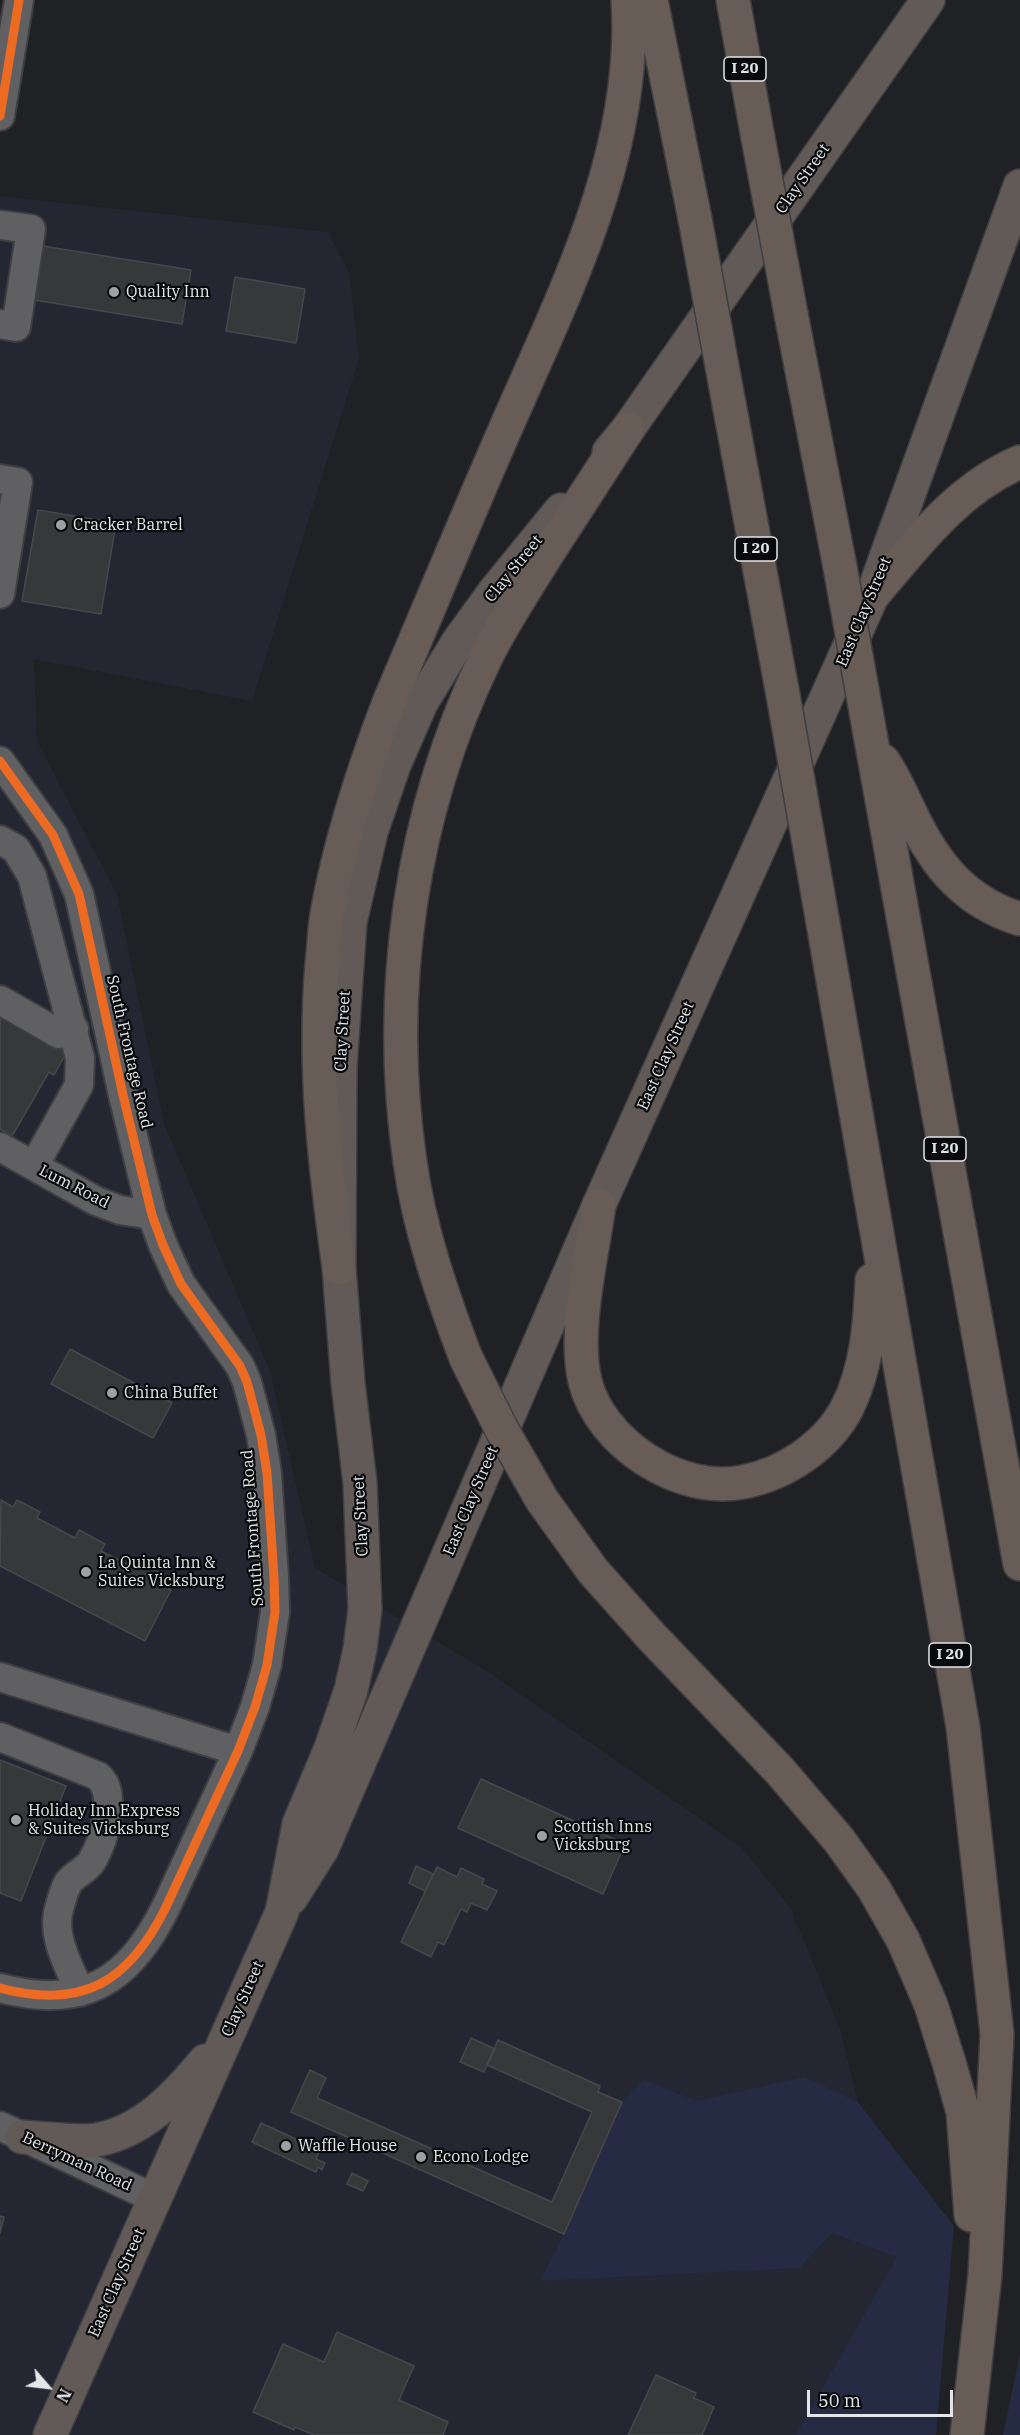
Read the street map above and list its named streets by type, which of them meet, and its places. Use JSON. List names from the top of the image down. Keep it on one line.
{"streets":{"highway":["I 20"],"main road":["Clay Street","East Clay Street"],"street":["South Frontage Road","Lum Road","Berryman Road"]},"crossings":[["Clay Street","East Clay Street"],["Clay Street","Berryman Road"],["East Clay Street","Berryman Road"],["South Frontage Road","Lum Road"]],"places":["Quality Inn","Cracker Barrel","China Buffet","La Quinta Inn & Suites Vicksburg","Holiday Inn Express & Suites Vicksburg","Scottish Inns Vicksburg","Waffle House","Econo Lodge"],"scale_bar":"50 m","north":"bottom right"}
